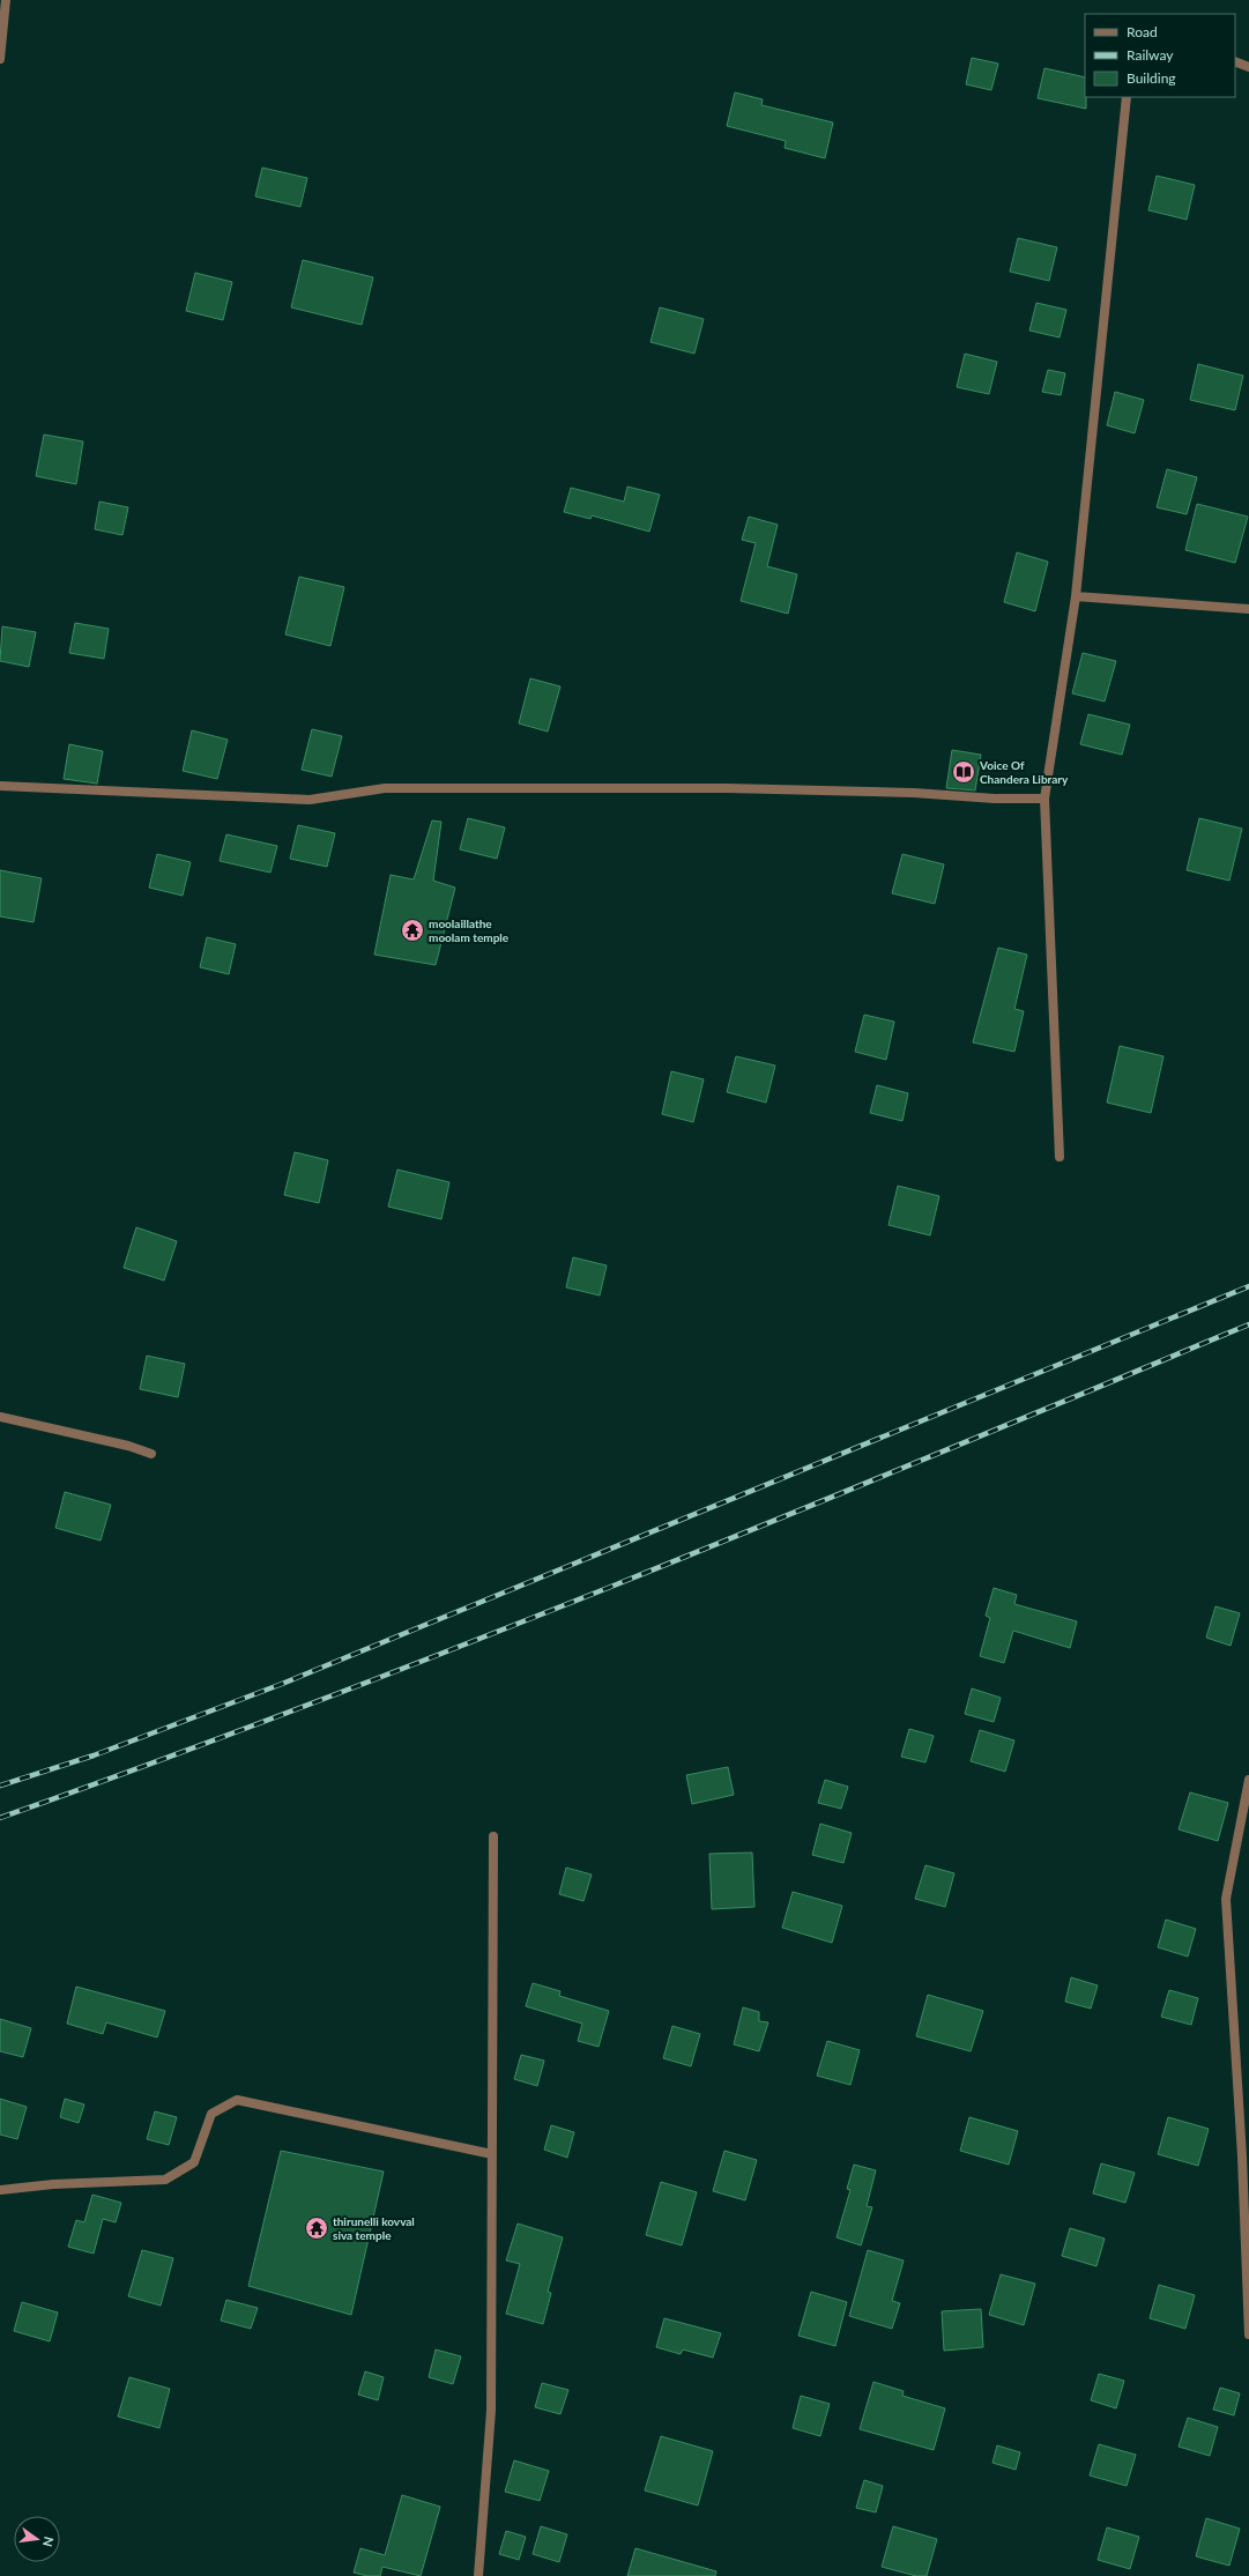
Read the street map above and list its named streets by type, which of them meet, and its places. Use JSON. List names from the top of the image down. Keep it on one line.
{"places":{"library":["Voice Of Chandera Library"],"temple":["moolaillathe moolam temple","thirunelli kovval siva temple"]},"legend":["Road","Railway","Building"],"north":"right"}
